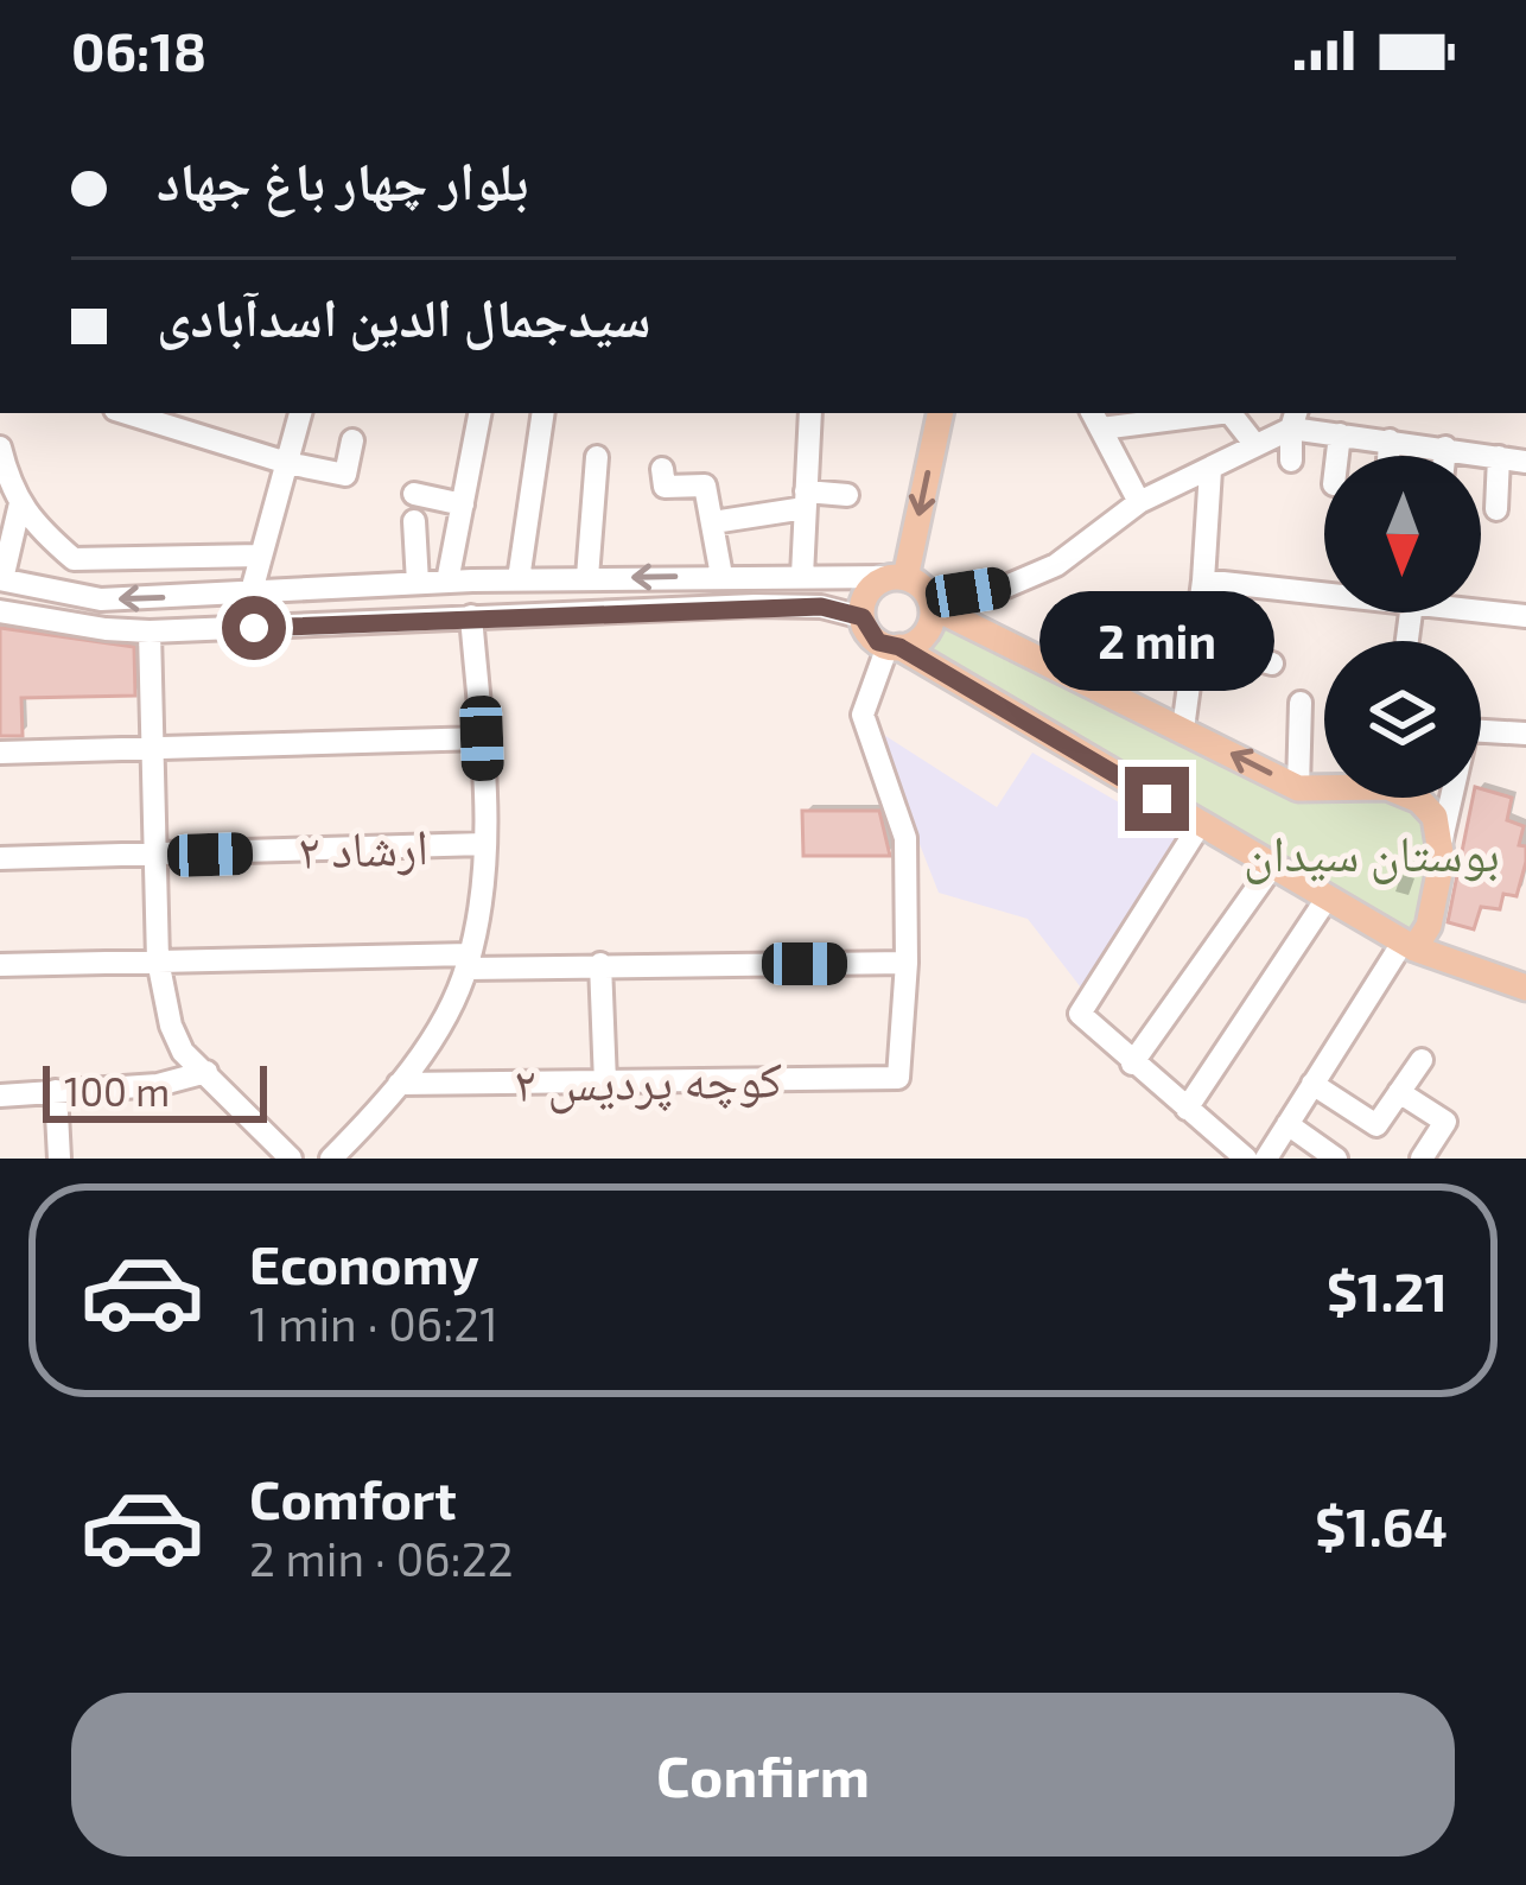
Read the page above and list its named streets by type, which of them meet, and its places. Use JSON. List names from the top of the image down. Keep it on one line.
{"streets":{"street":["ارشاد ۲","کوچه پردیس ۲"]},"parks":["بوستان سیدان"],"scale_bar":"100 m","north":"bottom","page":{"status":"06:18","banner":["بلوار چهار باغ جهاد","سیدجمال الدین اسدآبادی"],"bubble":"2 min","scale":"100 m","list":[{"name":"Economy","note":"1 min · 06:21","value":"$1.21"},{"name":"Comfort","note":"2 min · 06:22","value":"$1.64"}],"buttons":"Confirm"}}
